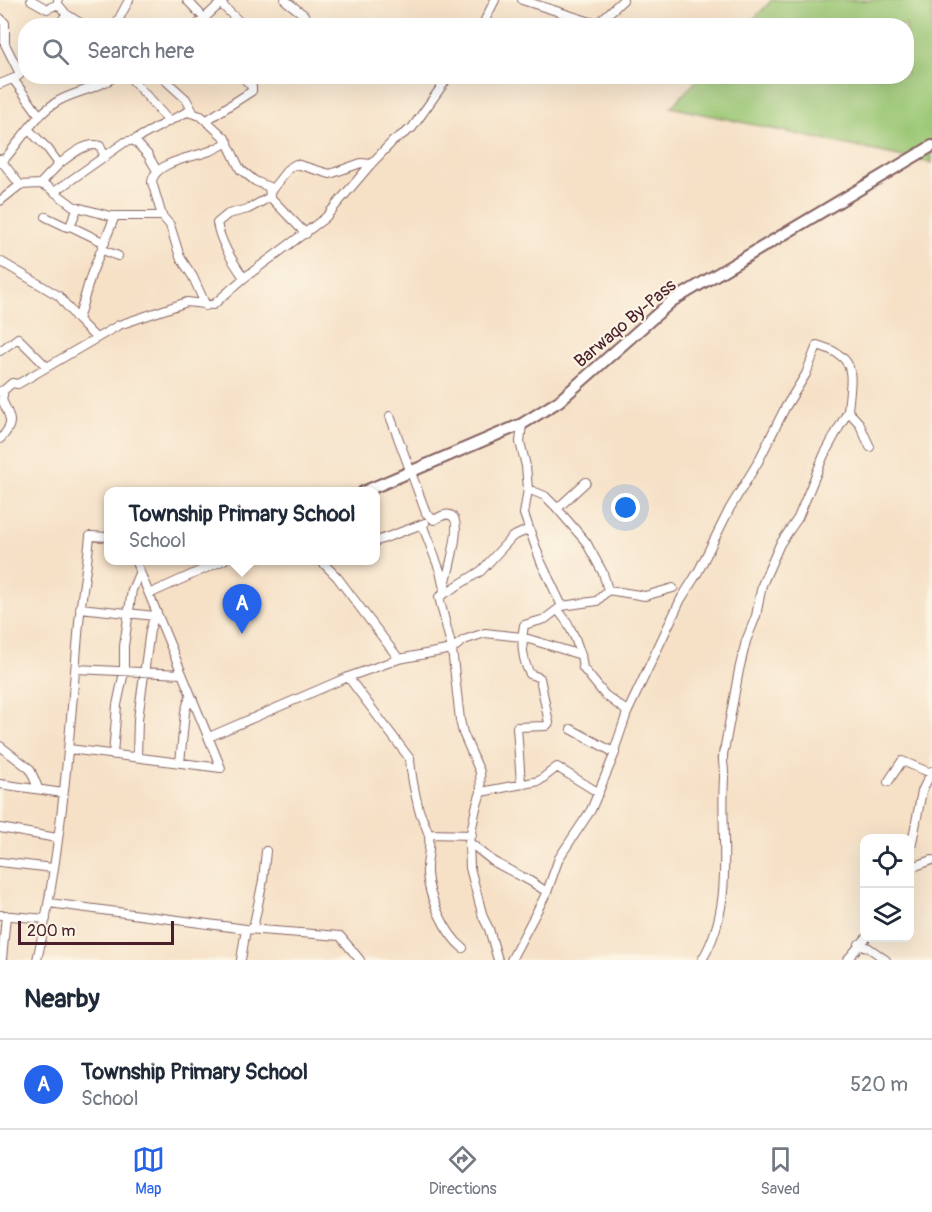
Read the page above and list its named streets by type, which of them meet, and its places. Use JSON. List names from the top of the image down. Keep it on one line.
{"streets":{"highway":["Barwaqo By-Pass"]},"scale_bar":"200 m","page":{"search":"Search here","popup":["Township Primary School","School"],"pins":"A","scale":"200 m","heading":"Nearby","list":[{"mark":"A","name":"Township Primary School","note":"School","value":"520 m"}],"nav":["Map","Directions","Saved"]}}
